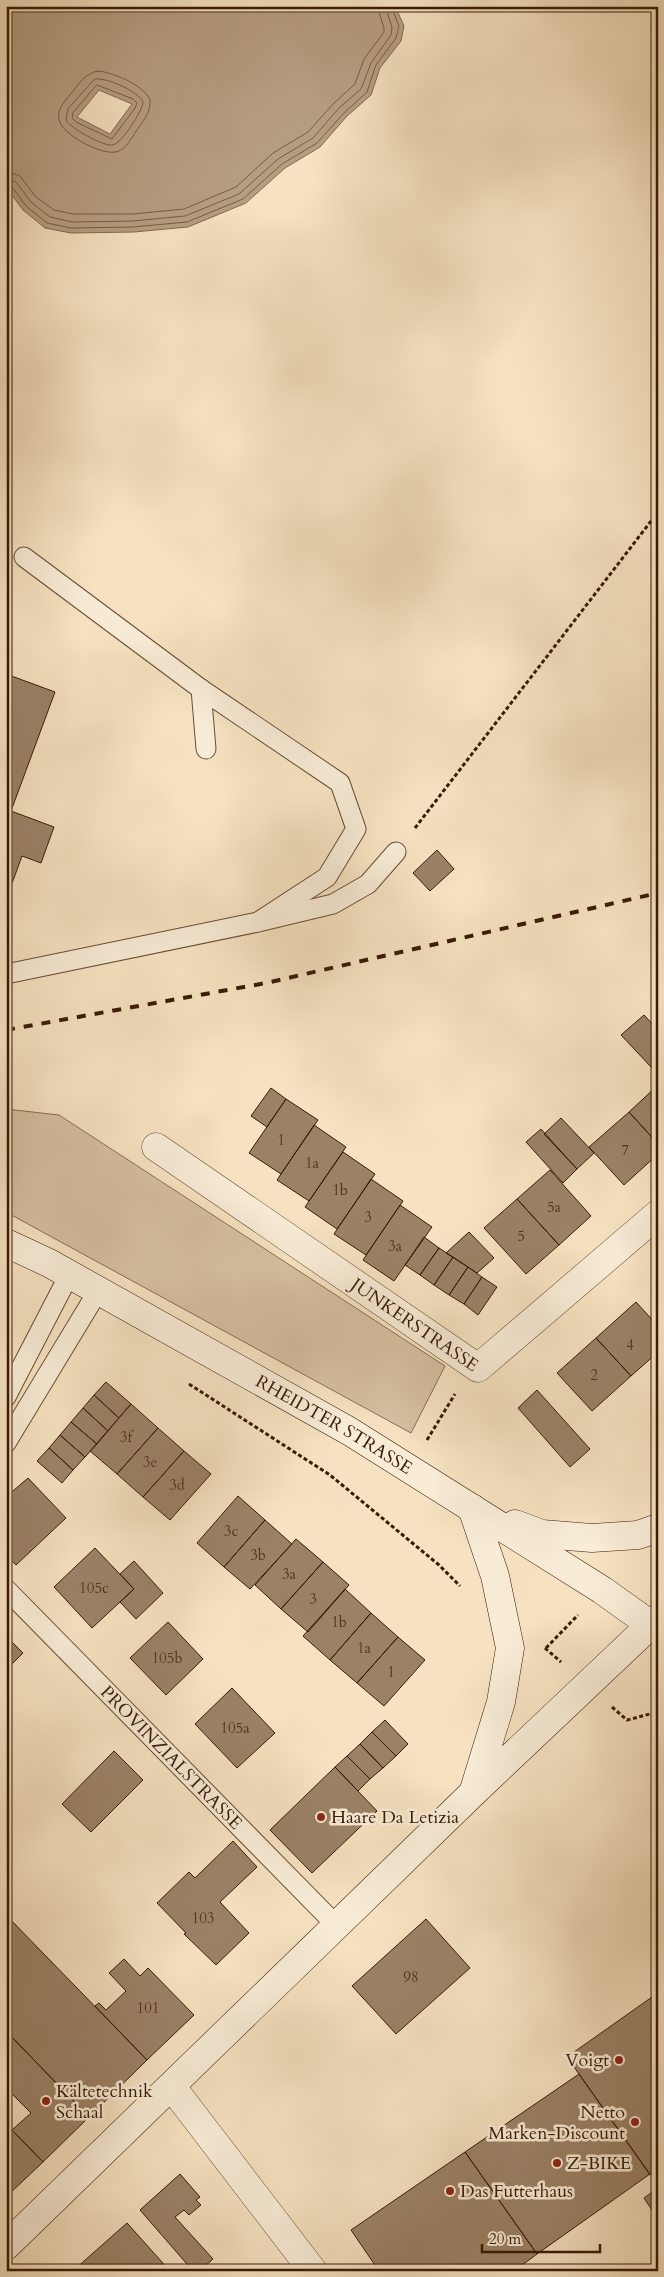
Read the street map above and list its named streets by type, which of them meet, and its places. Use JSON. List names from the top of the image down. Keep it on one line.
{"streets":{"street":["JUNKERSTRASSE","RHEIDTER STRASSE"],"lane":["PROVINZIALSTRASSE"]},"places":["Haare Da Letizia","Voigt","Kältetechnik Schaal","Netto Marken-Discount","Z-BIKE","Das Futterhaus"],"house_numbers":["1","7","1a","1b","5a","3","5","3a","4","2","3f","3e","3d","3c","3b","3a","105c","3","1b","1a","105b","1","105a","103","98","101"],"scale_bar":"20 m"}
